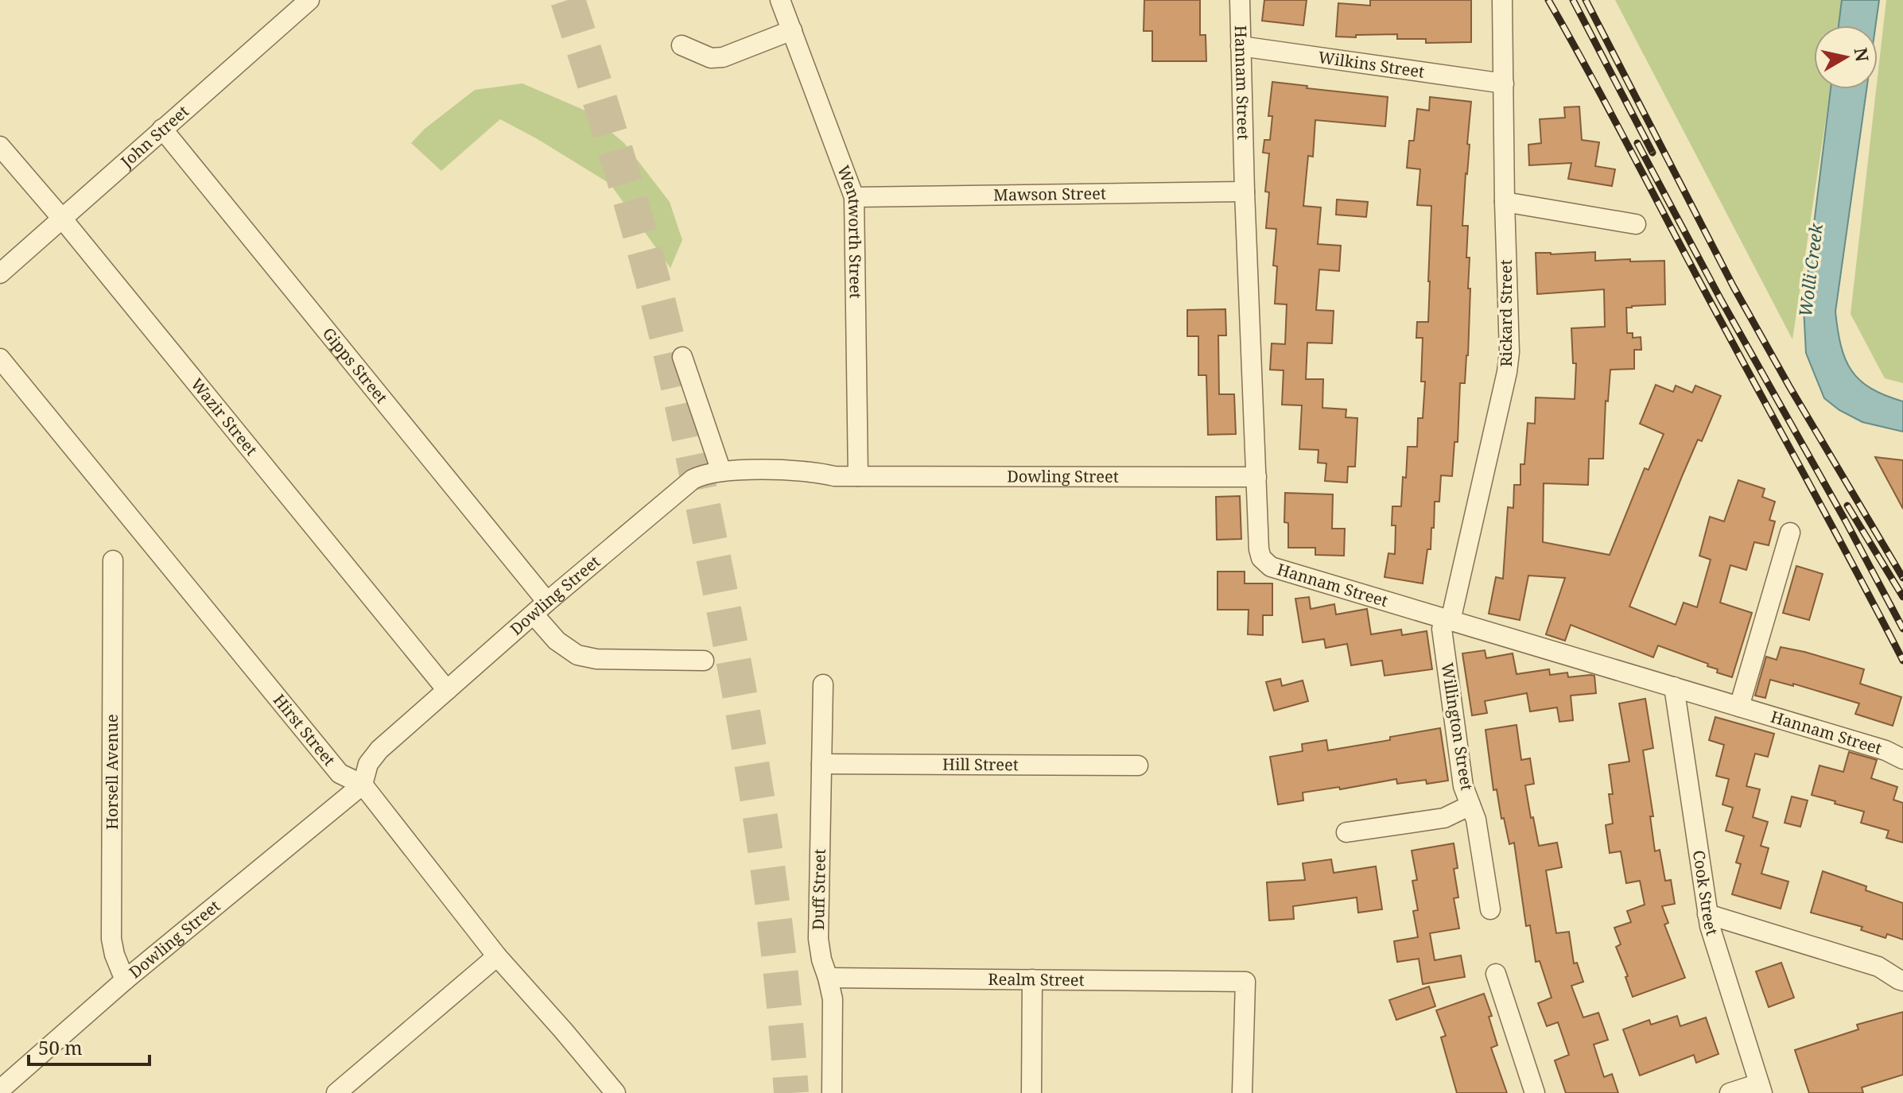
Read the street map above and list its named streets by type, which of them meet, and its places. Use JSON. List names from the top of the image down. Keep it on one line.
{"streets":{"street":["Wilkins Street","Hannam Street","John Street","Mawson Street","Wentworth Street","Rickard Street","Gipps Street","Wazir Street","Dowling Street","Willington Street","Hirst Street","Hill Street","Horsell Avenue","Duff Street","Cook Street","Realm Street"]},"crossings":[["Wilkins Street","Hannam Street"],["Wilkins Street","Rickard Street"],["Hannam Street","Mawson Street"],["Hannam Street","Rickard Street"],["Hannam Street","Dowling Street"],["Hannam Street","Willington Street"],["Hannam Street","Cook Street"],["John Street","Gipps Street"],["John Street","Wazir Street"],["Mawson Street","Wentworth Street"],["Wentworth Street","Dowling Street"],["Rickard Street","Willington Street"],["Gipps Street","Dowling Street"],["Wazir Street","Dowling Street"],["Dowling Street","Hirst Street"],["Dowling Street","Horsell Avenue"],["Hill Street","Duff Street"],["Duff Street","Realm Street"]],"water":["Wolli Creek"],"scale_bar":"50 m","north":"right"}
